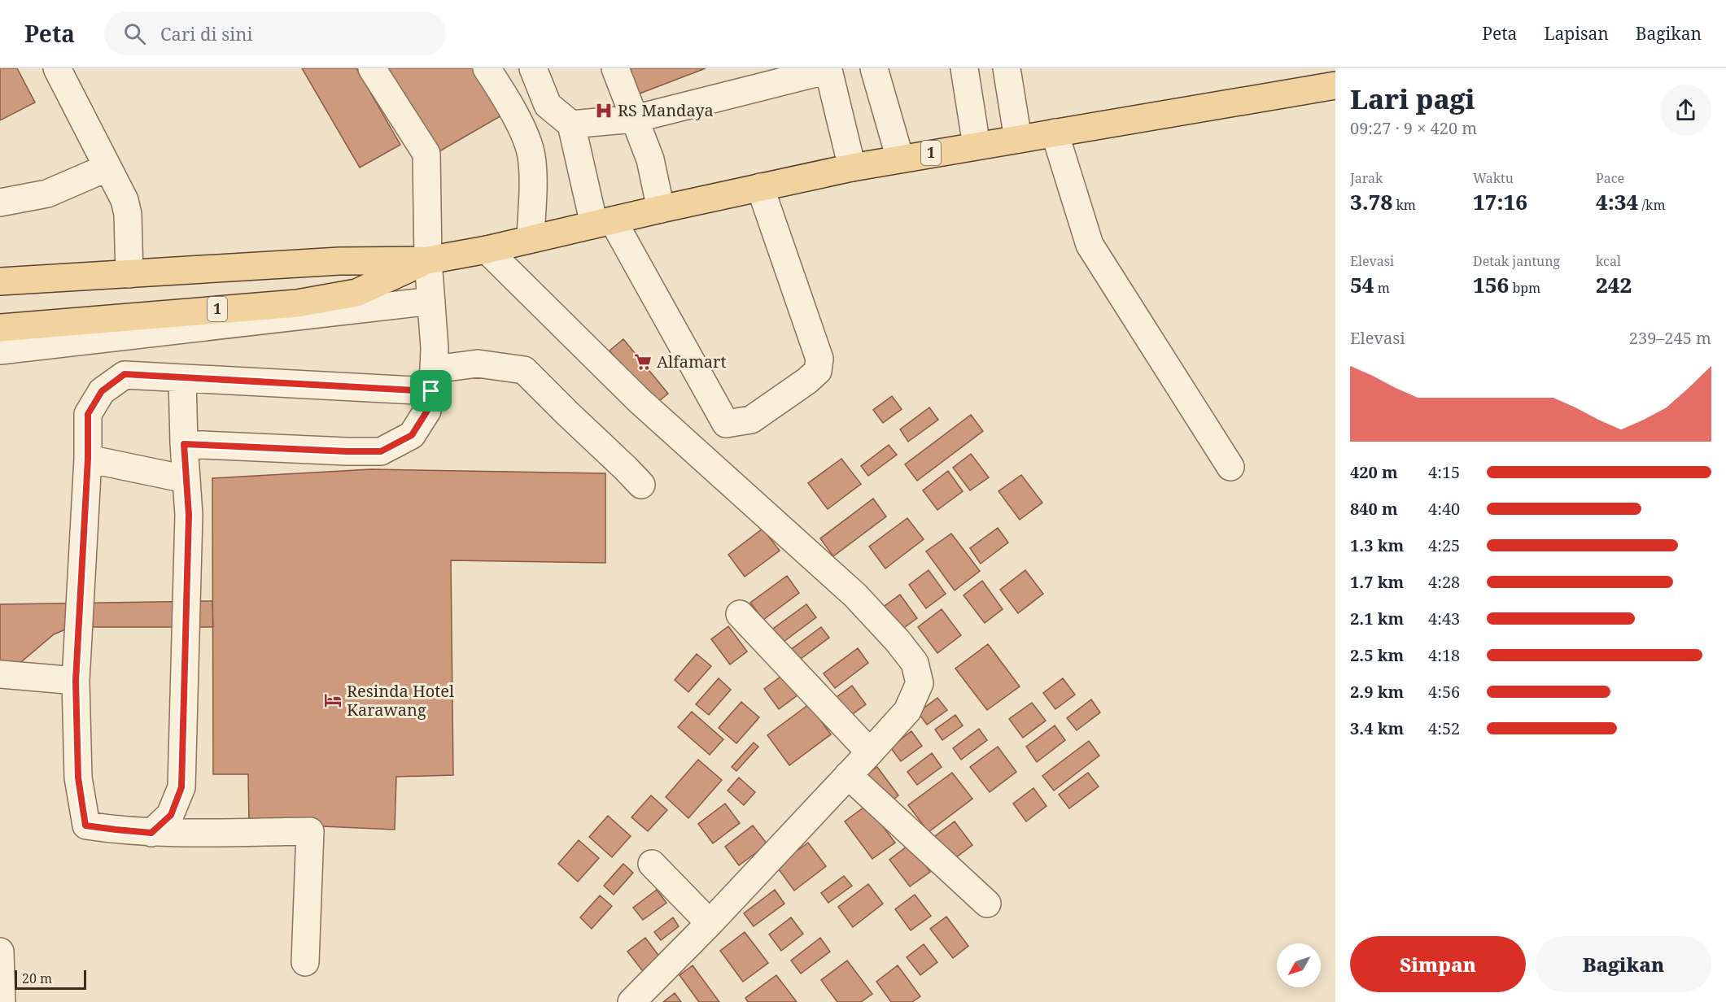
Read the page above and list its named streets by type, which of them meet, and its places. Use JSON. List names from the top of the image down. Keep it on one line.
{"streets":{"main road":["1"]},"places":{"hospital":["RS Mandaya"],"supermarket":["Alfamart"],"hotel":["Resinda Hotel Karawang"]},"scale_bar":"20 m","north":"bottom left","page":{"header":"Peta","search":"Cari di sini","nav":["Peta","Lapisan","Bagikan"],"heading":["Lari pagi","09:27 · 9 × 420 m"],"stats":[["Jarak","3.78 km"],["Waktu","17:16"],["Pace","4:34 /km"],["Elevasi","54 m"],["Detak jantung","156 bpm"],["kcal","242"]],"chart":["Elevasi","239–245 m"],"list":[{"name":"420 m","note":"4:15"},{"name":"840 m","note":"4:40"},{"name":"1.3 km","note":"4:25"},{"name":"1.7 km","note":"4:28"},{"name":"2.1 km","note":"4:43"},{"name":"2.5 km","note":"4:18"},{"name":"2.9 km","note":"4:56"},{"name":"3.4 km","note":"4:52"}],"buttons":["Simpan","Bagikan"],"scale":"20 m"}}
